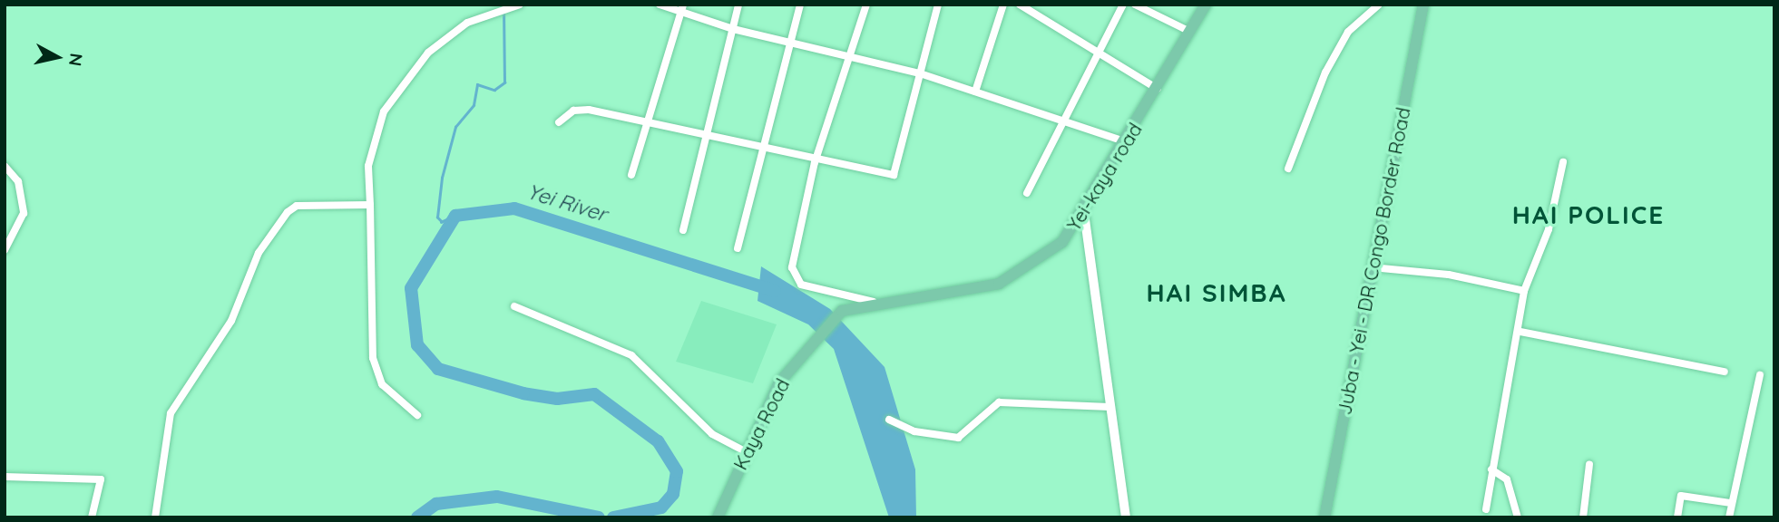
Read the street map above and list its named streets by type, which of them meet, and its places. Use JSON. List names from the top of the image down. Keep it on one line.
{"streets":{"main road":["Yei-kaya road","Juba - Yei - DR Congo Border Road","Kaya Road"]},"crossings":[["Yei-kaya road","Kaya Road"]],"districts":["HAI POLICE","HAI SIMBA"],"water":["Yei River"],"north":"right"}
